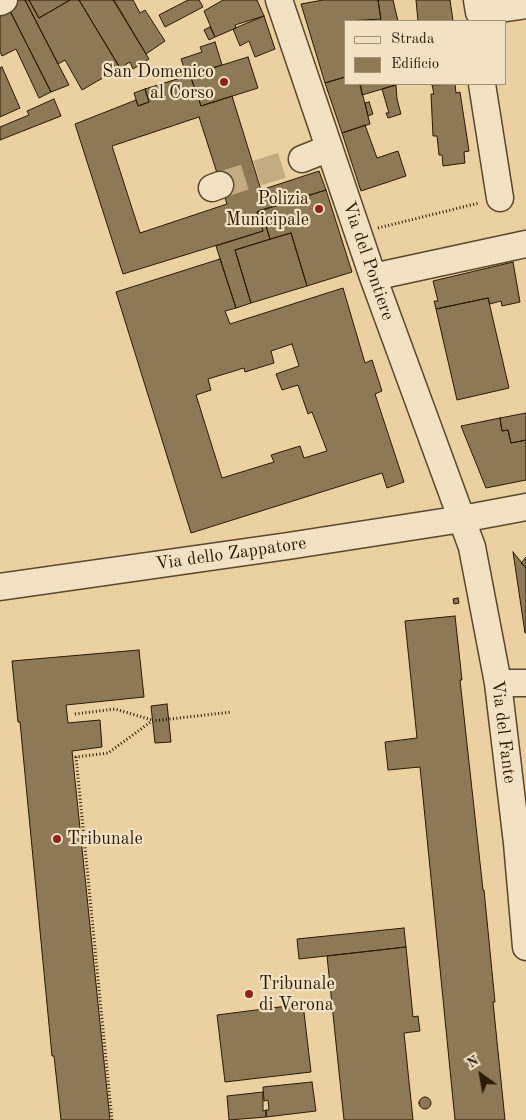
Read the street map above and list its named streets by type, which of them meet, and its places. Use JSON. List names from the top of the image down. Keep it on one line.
{"streets":{"street":["Via del Pontiere","Via dello Zappatore","Via del Fante"]},"crossings":[["Via del Pontiere","Via dello Zappatore"],["Via del Pontiere","Via del Fante"],["Via dello Zappatore","Via del Fante"]],"places":["San Domenico al Corso","Polizia Municipale","Tribunale","Tribunale di Verona"],"legend":["Strada","Edificio"],"north":"top left"}
